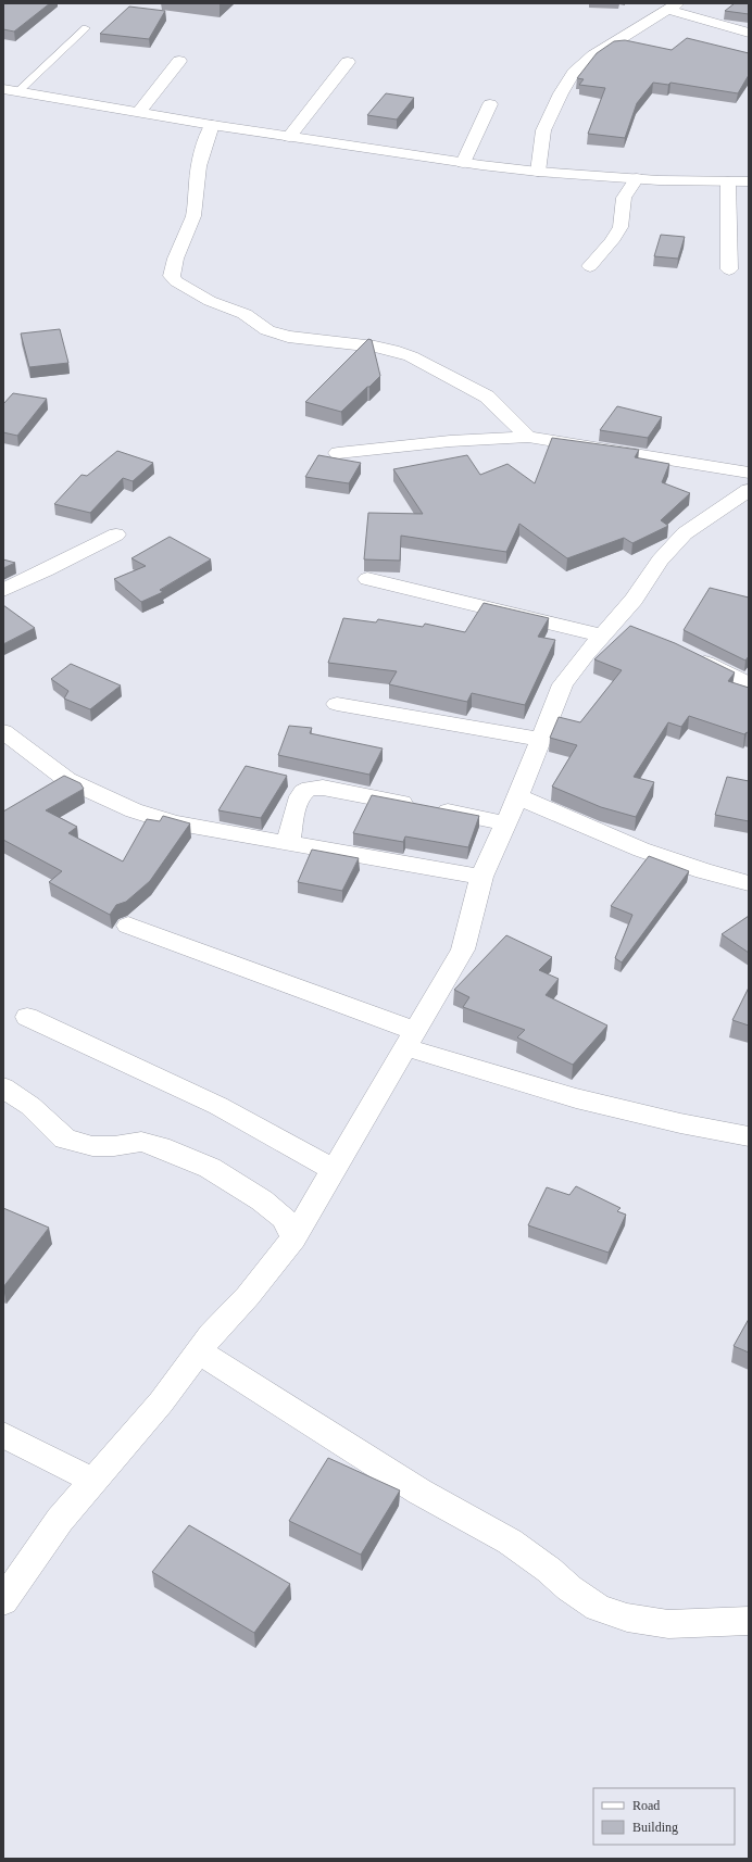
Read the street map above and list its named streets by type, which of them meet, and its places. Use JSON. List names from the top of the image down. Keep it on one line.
{"legend":["Road","Building"]}
